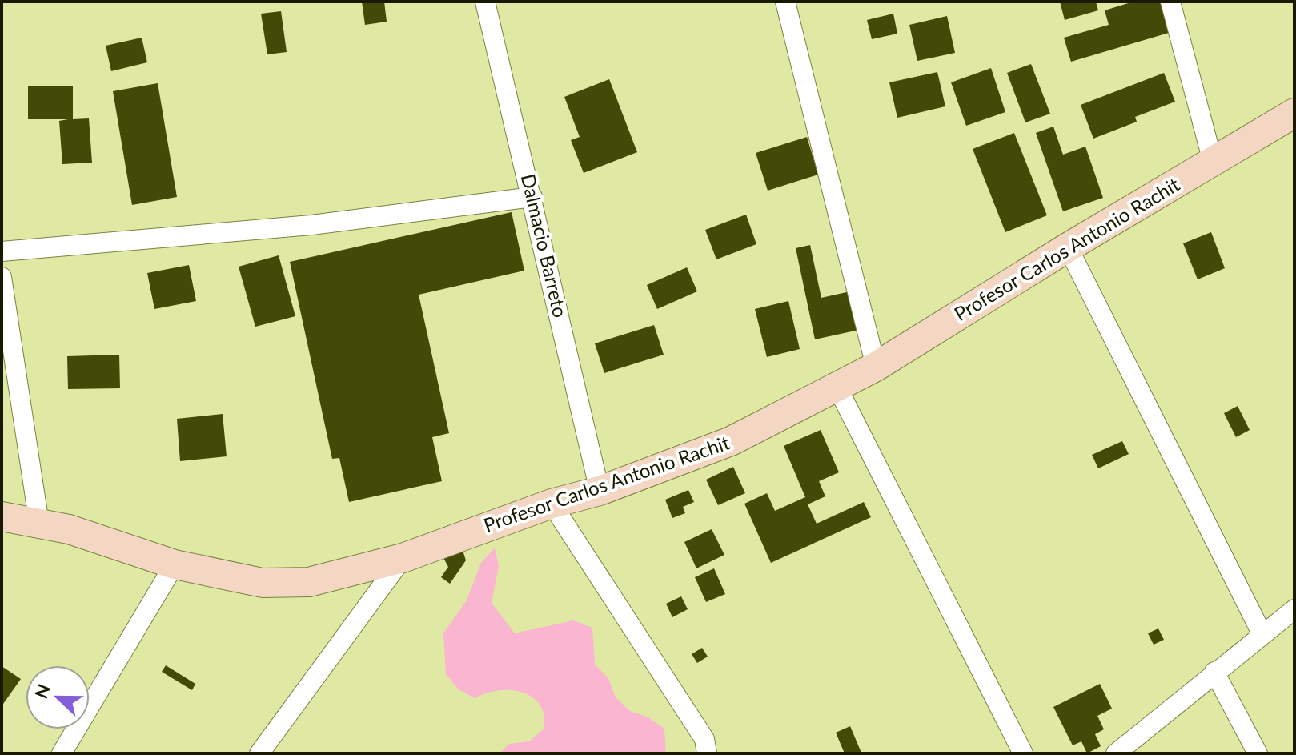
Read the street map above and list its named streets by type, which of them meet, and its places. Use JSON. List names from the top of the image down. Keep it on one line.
{"streets":{"main road":["Profesor Carlos Antonio Rachit"],"street":["Dalmacio Barreto"]},"crossings":[["Dalmacio Barreto","Profesor Carlos Antonio Rachit"]],"north":"left"}
